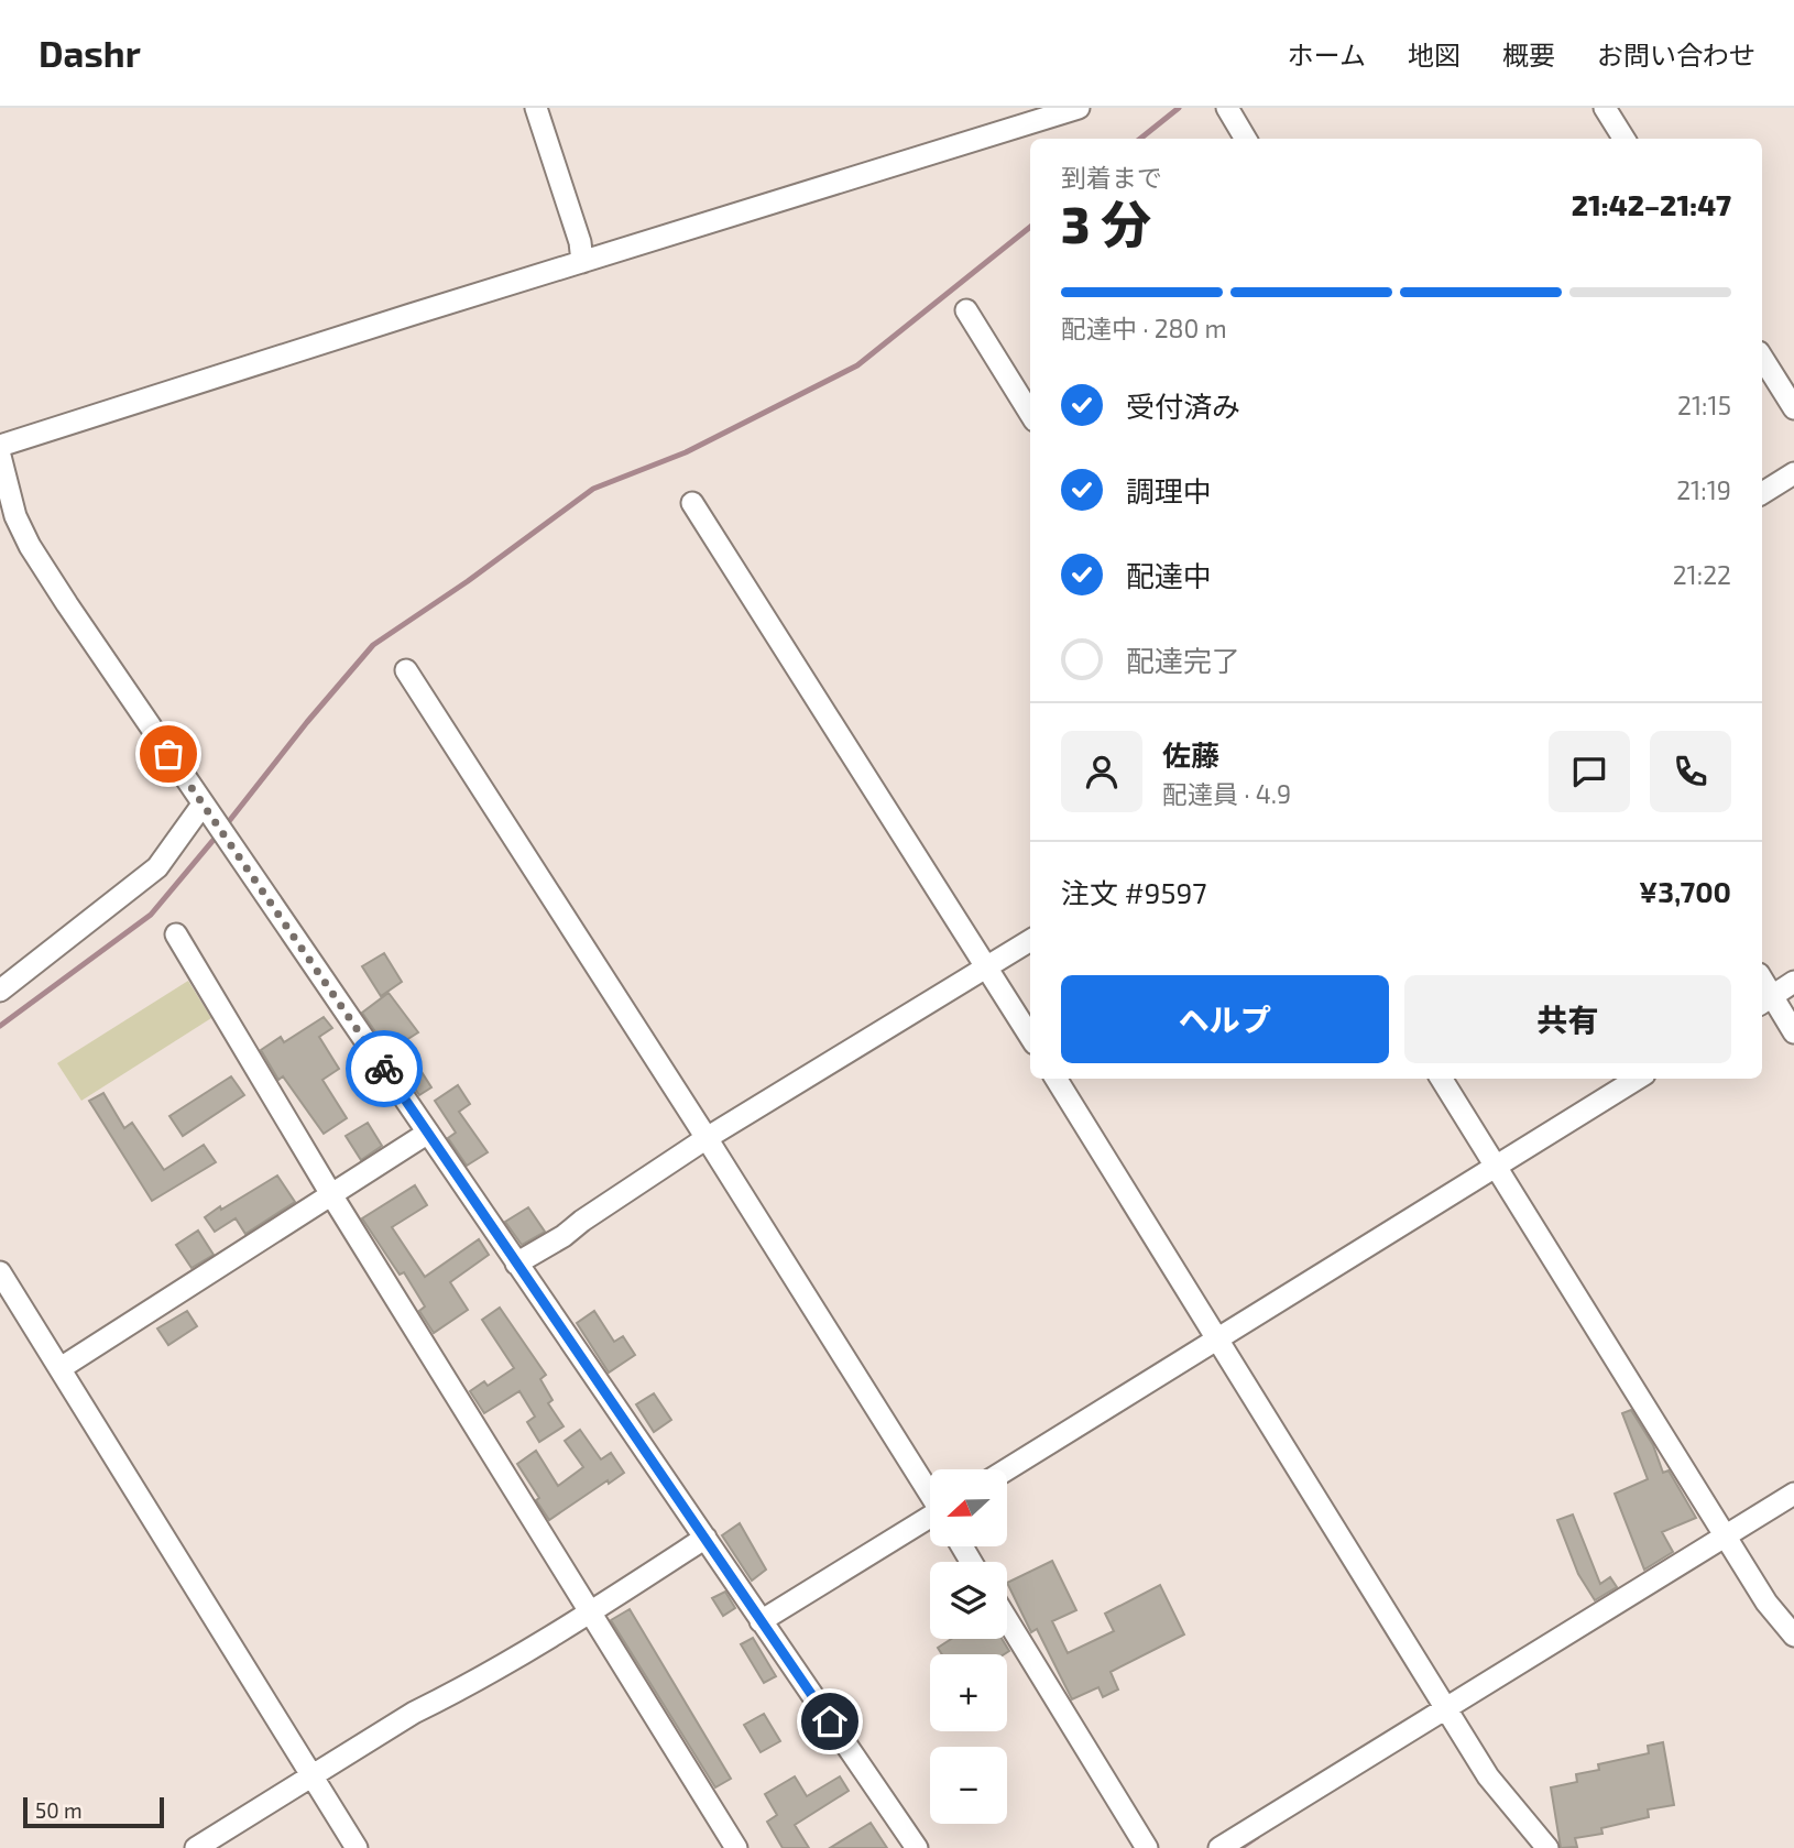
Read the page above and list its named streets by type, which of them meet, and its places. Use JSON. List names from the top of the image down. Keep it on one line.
{"scale_bar":"50 m","north":"left","page":{"header":"Dashr","nav":["ホーム","地図","概要","お問い合わせ"],"heading":["3 分","到着まで","21:42–21:47"],"panel":["佐藤","配達員 · 4.9","注文 #9597","¥3,700"],"bar":"配達中 · 280 m","list":[["受付済み","21:15"],["調理中","21:19"],["配達中","21:22"],"配達完了"],"buttons":["ヘルプ","共有"],"map_buttons":["+","−"],"scale":"50 m"}}
